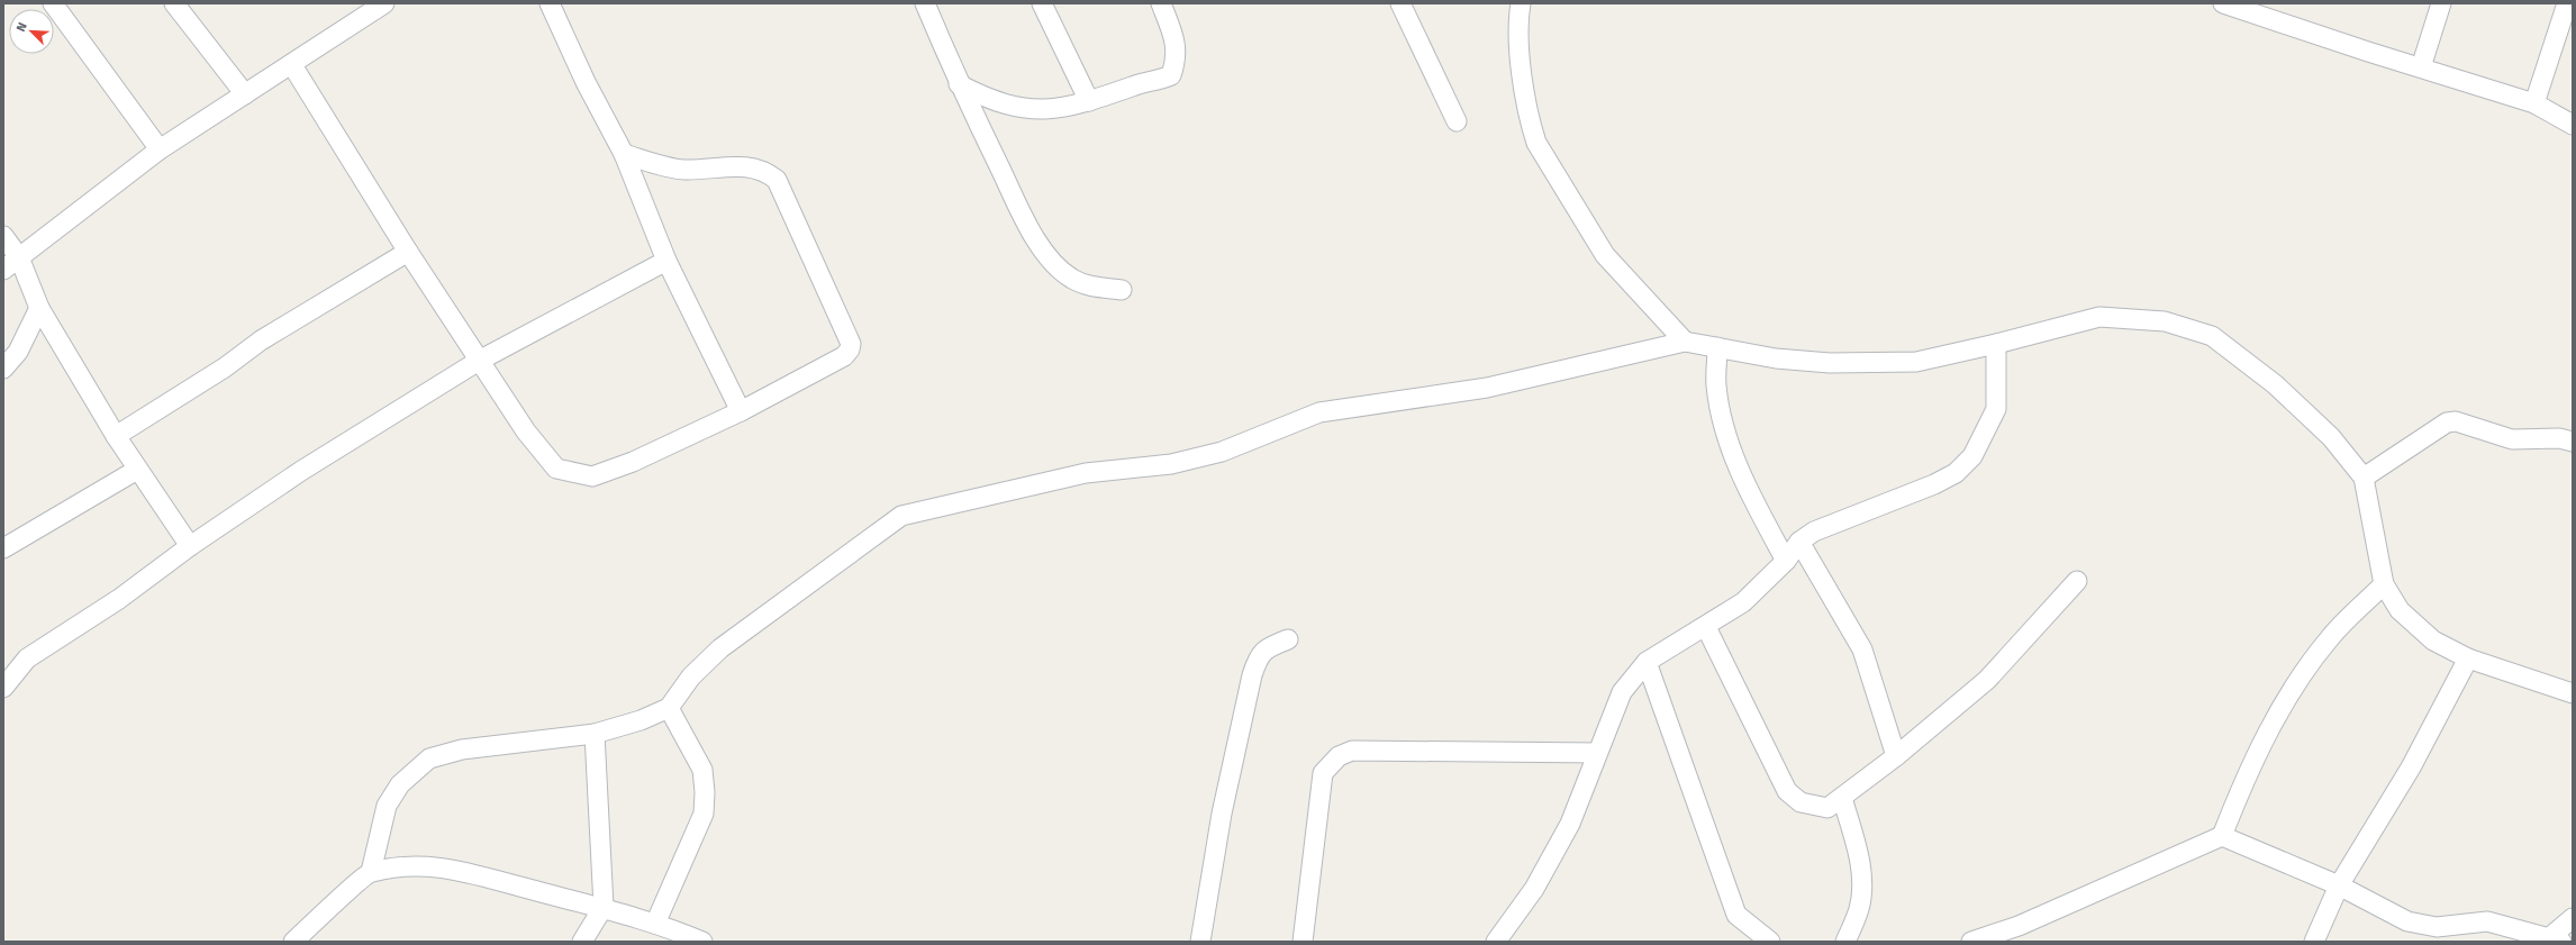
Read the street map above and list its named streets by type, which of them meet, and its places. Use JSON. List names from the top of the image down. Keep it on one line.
{"north":"top left"}
